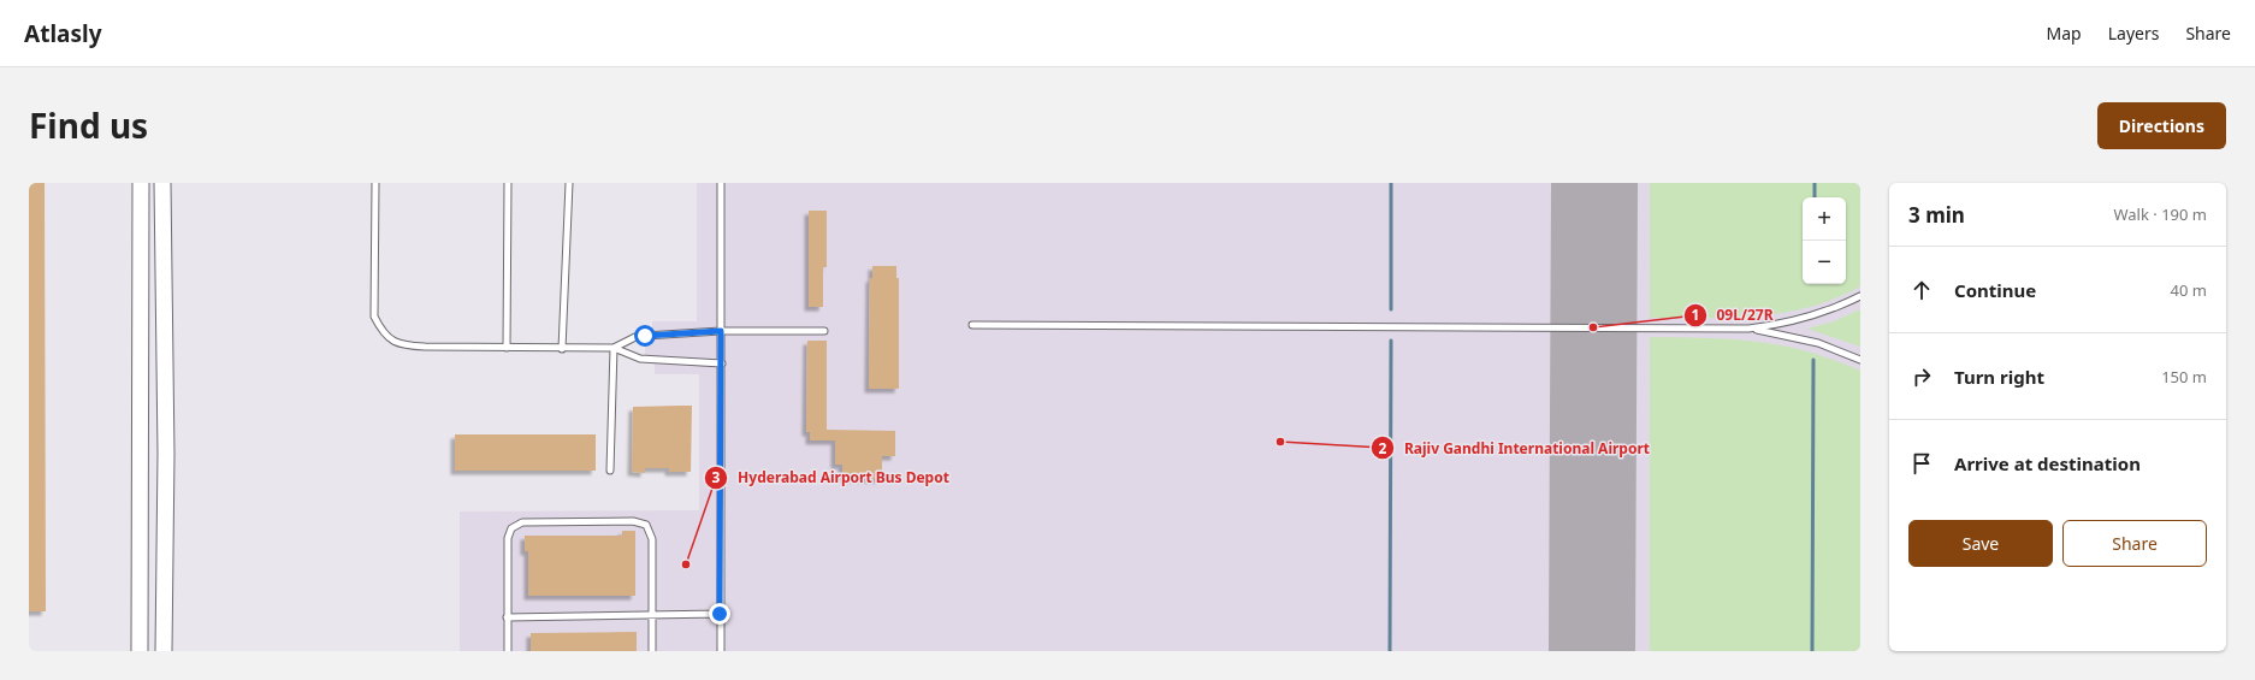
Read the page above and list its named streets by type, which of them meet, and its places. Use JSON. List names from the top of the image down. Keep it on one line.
{"places":["09L/27R","Rajiv Gandhi International Airport","Hyderabad Airport Bus Depot"],"page":{"header":"Atlasly","nav":["Map","Layers","Share"],"title":"Find us","buttons":["Directions",["Save","Share"]],"heading":["3 min","Walk · 190 m"],"map_buttons":["+","−"],"list":[["Continue","40 m"],["Turn right","150 m"],"Arrive at destination"]}}
